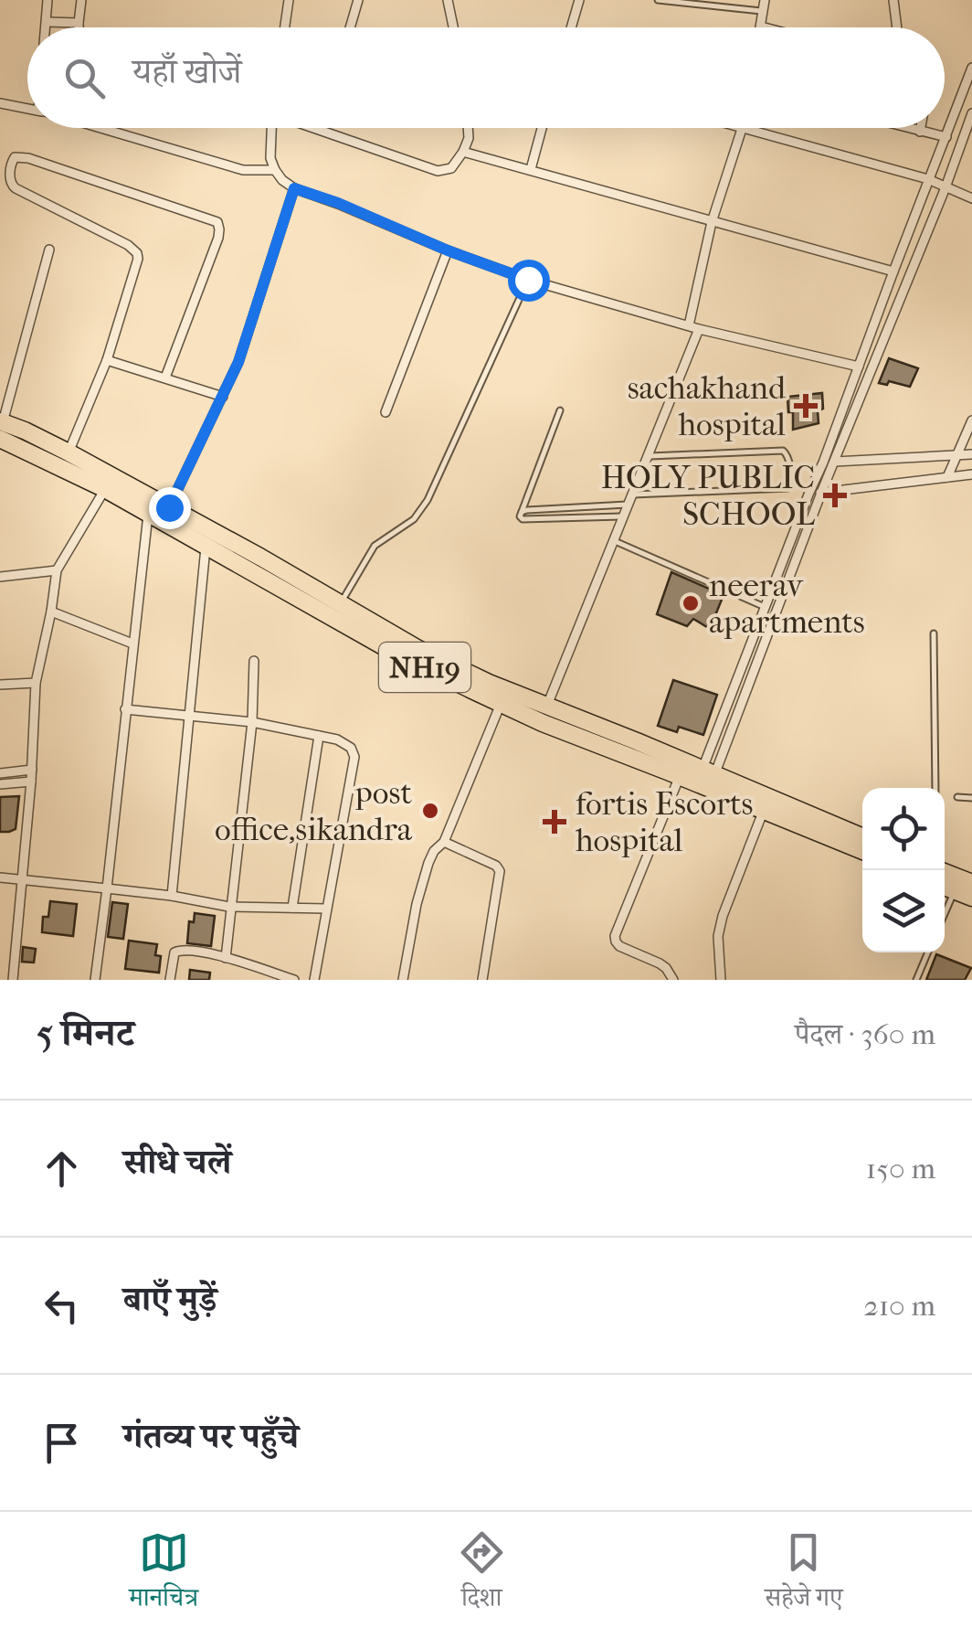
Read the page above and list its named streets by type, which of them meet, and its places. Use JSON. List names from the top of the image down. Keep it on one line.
{"streets":{"highway":["NH19"]},"places":{"health":["sachakhand hospital","HOLY PUBLIC SCHOOL","fortis Escorts hospital"],"other":["neerav apartments","post office,sikandra"]},"page":{"search":"यहाँ खोजें","heading":["5 मिनट","पैदल · 360 m"],"list":[["सीधे चलें","150 m"],["बाएँ मुड़ें","210 m"],"गंतव्य पर पहुँचे"],"nav":["मानचित्र","दिशा","सहेजे गए"]}}
